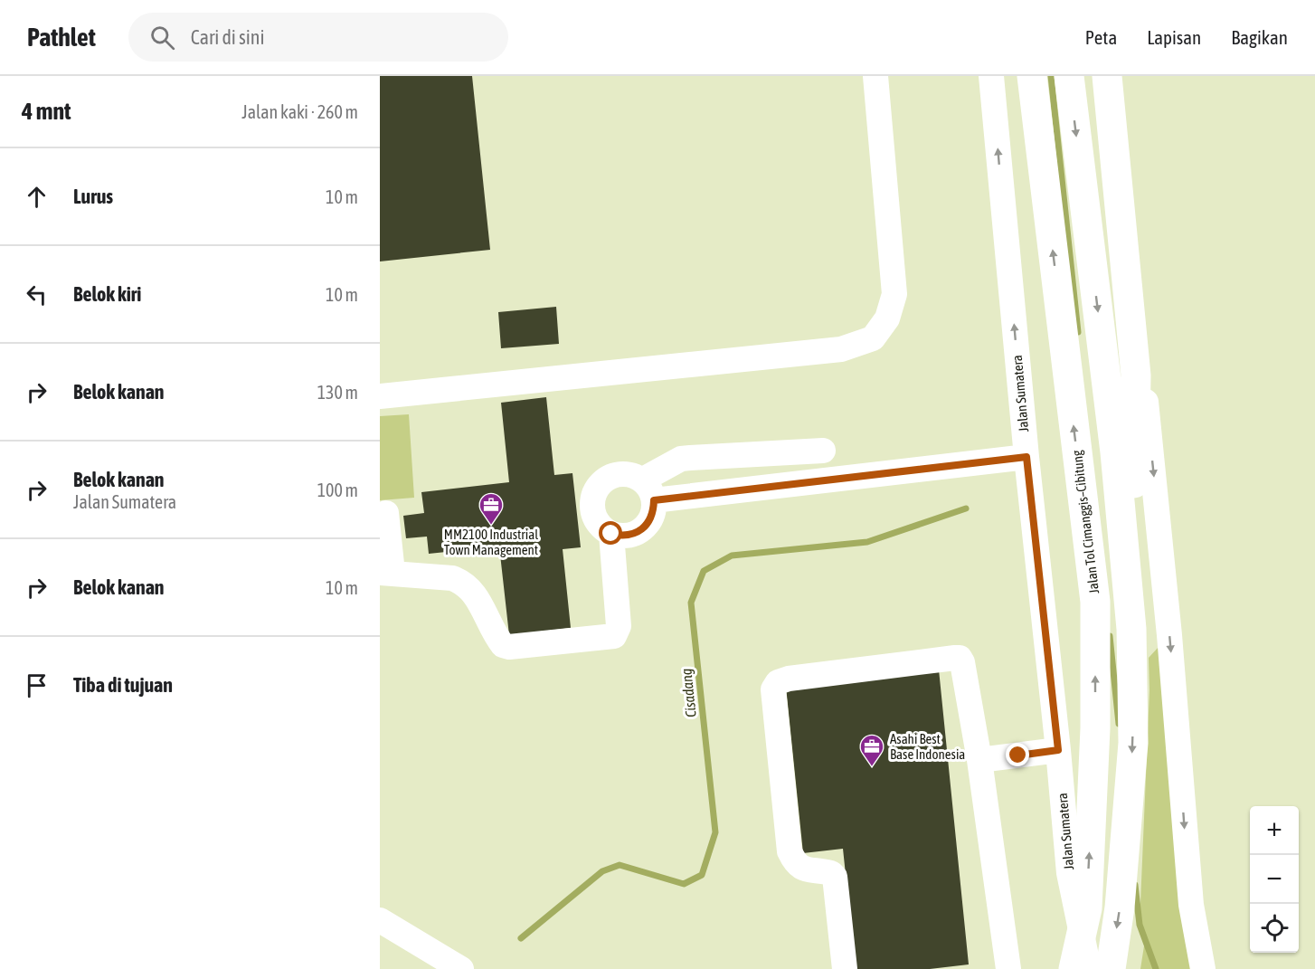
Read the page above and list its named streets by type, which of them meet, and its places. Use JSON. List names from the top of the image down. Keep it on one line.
{"streets":{"highway":["Jalan Tol Cimanggis–Cibitung"],"street":["Jalan Sumatera"]},"water":["Cisadang"],"places":{"office":["MM2100 Industrial Town Management","Asahi Best Base Indonesia"]},"page":{"header":"Pathlet","search":"Cari di sini","nav":["Peta","Lapisan","Bagikan"],"heading":["4 mnt","Jalan kaki · 260 m"],"list":[["Lurus","10 m"],["Belok kiri","10 m"],["Belok kanan","130 m"],["Belok kanan","Jalan Sumatera","100 m"],["Belok kanan","10 m"],"Tiba di tujuan"],"map_buttons":["+","−"]}}
